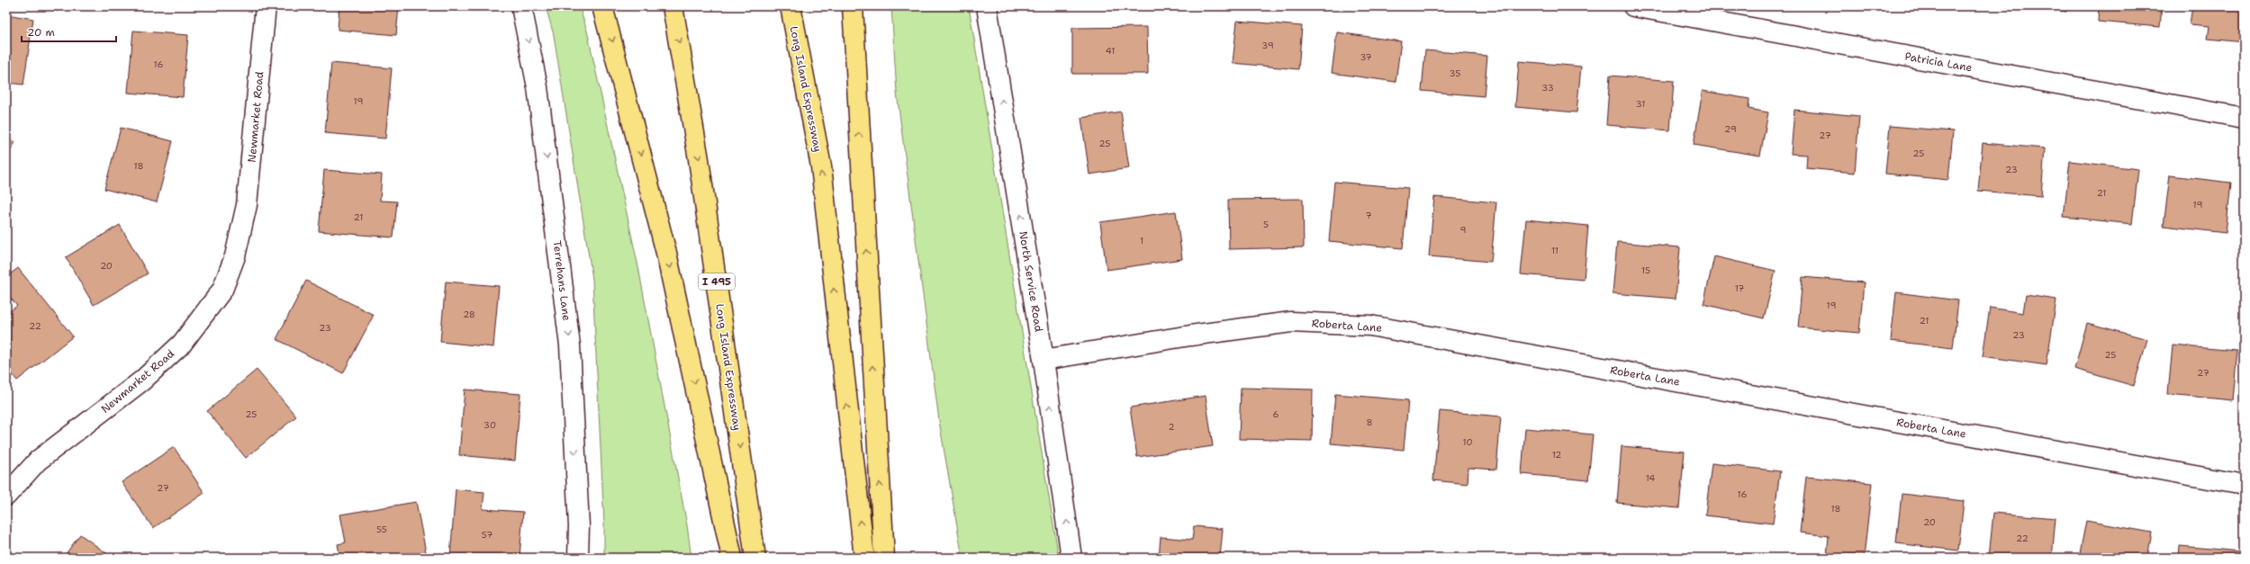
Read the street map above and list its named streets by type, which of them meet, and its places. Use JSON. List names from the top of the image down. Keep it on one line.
{"streets":{"highway":["Long Island Expressway","I 495"],"street":["Patricia Lane","Newmarket Road","Terrehans Lane","North Service Road","Roberta Lane"]},"crossings":[["North Service Road","Roberta Lane"]],"one_way":["Terrehans Lane","North Service Road"],"house_numbers":["39","41","37","16","35","33","19","31","29","27","25","25","18","23","21","19","7","21","5","9","1","11","20","15","17","19","28","21","22","23","23","25","27","25","6","8","30","2","10","12","14","27","16","18","20","55","57","22"],"scale_bar":"20 m"}
